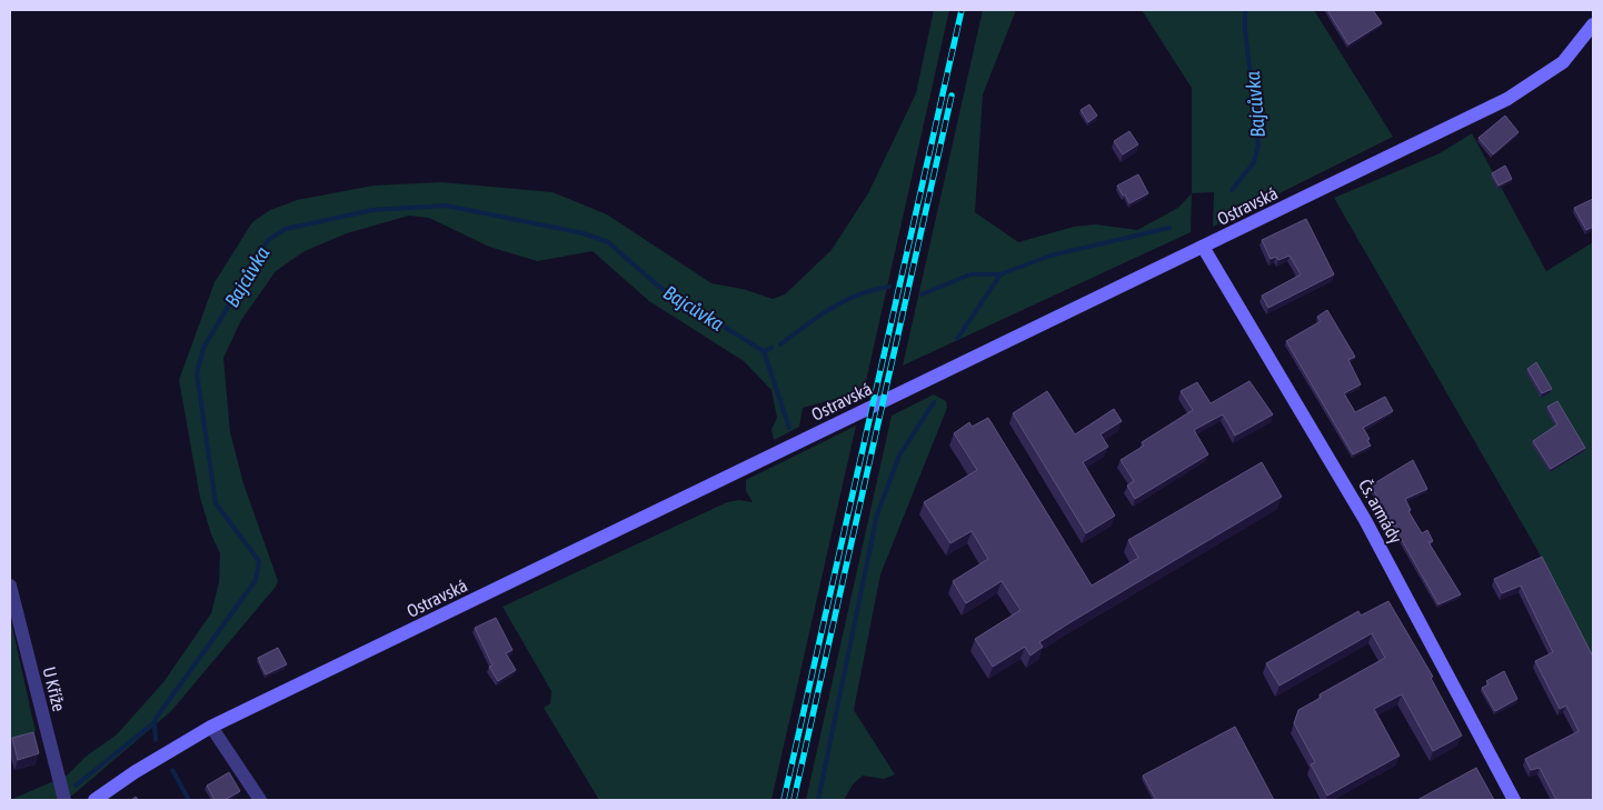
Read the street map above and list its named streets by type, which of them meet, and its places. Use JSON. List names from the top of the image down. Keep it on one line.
{"streets":{"main road":["Ostravská","Čs. armády"],"street":["U Kříže"]},"crossings":[["Ostravská","Čs. armády"]],"water":["Bajcůvka"]}
